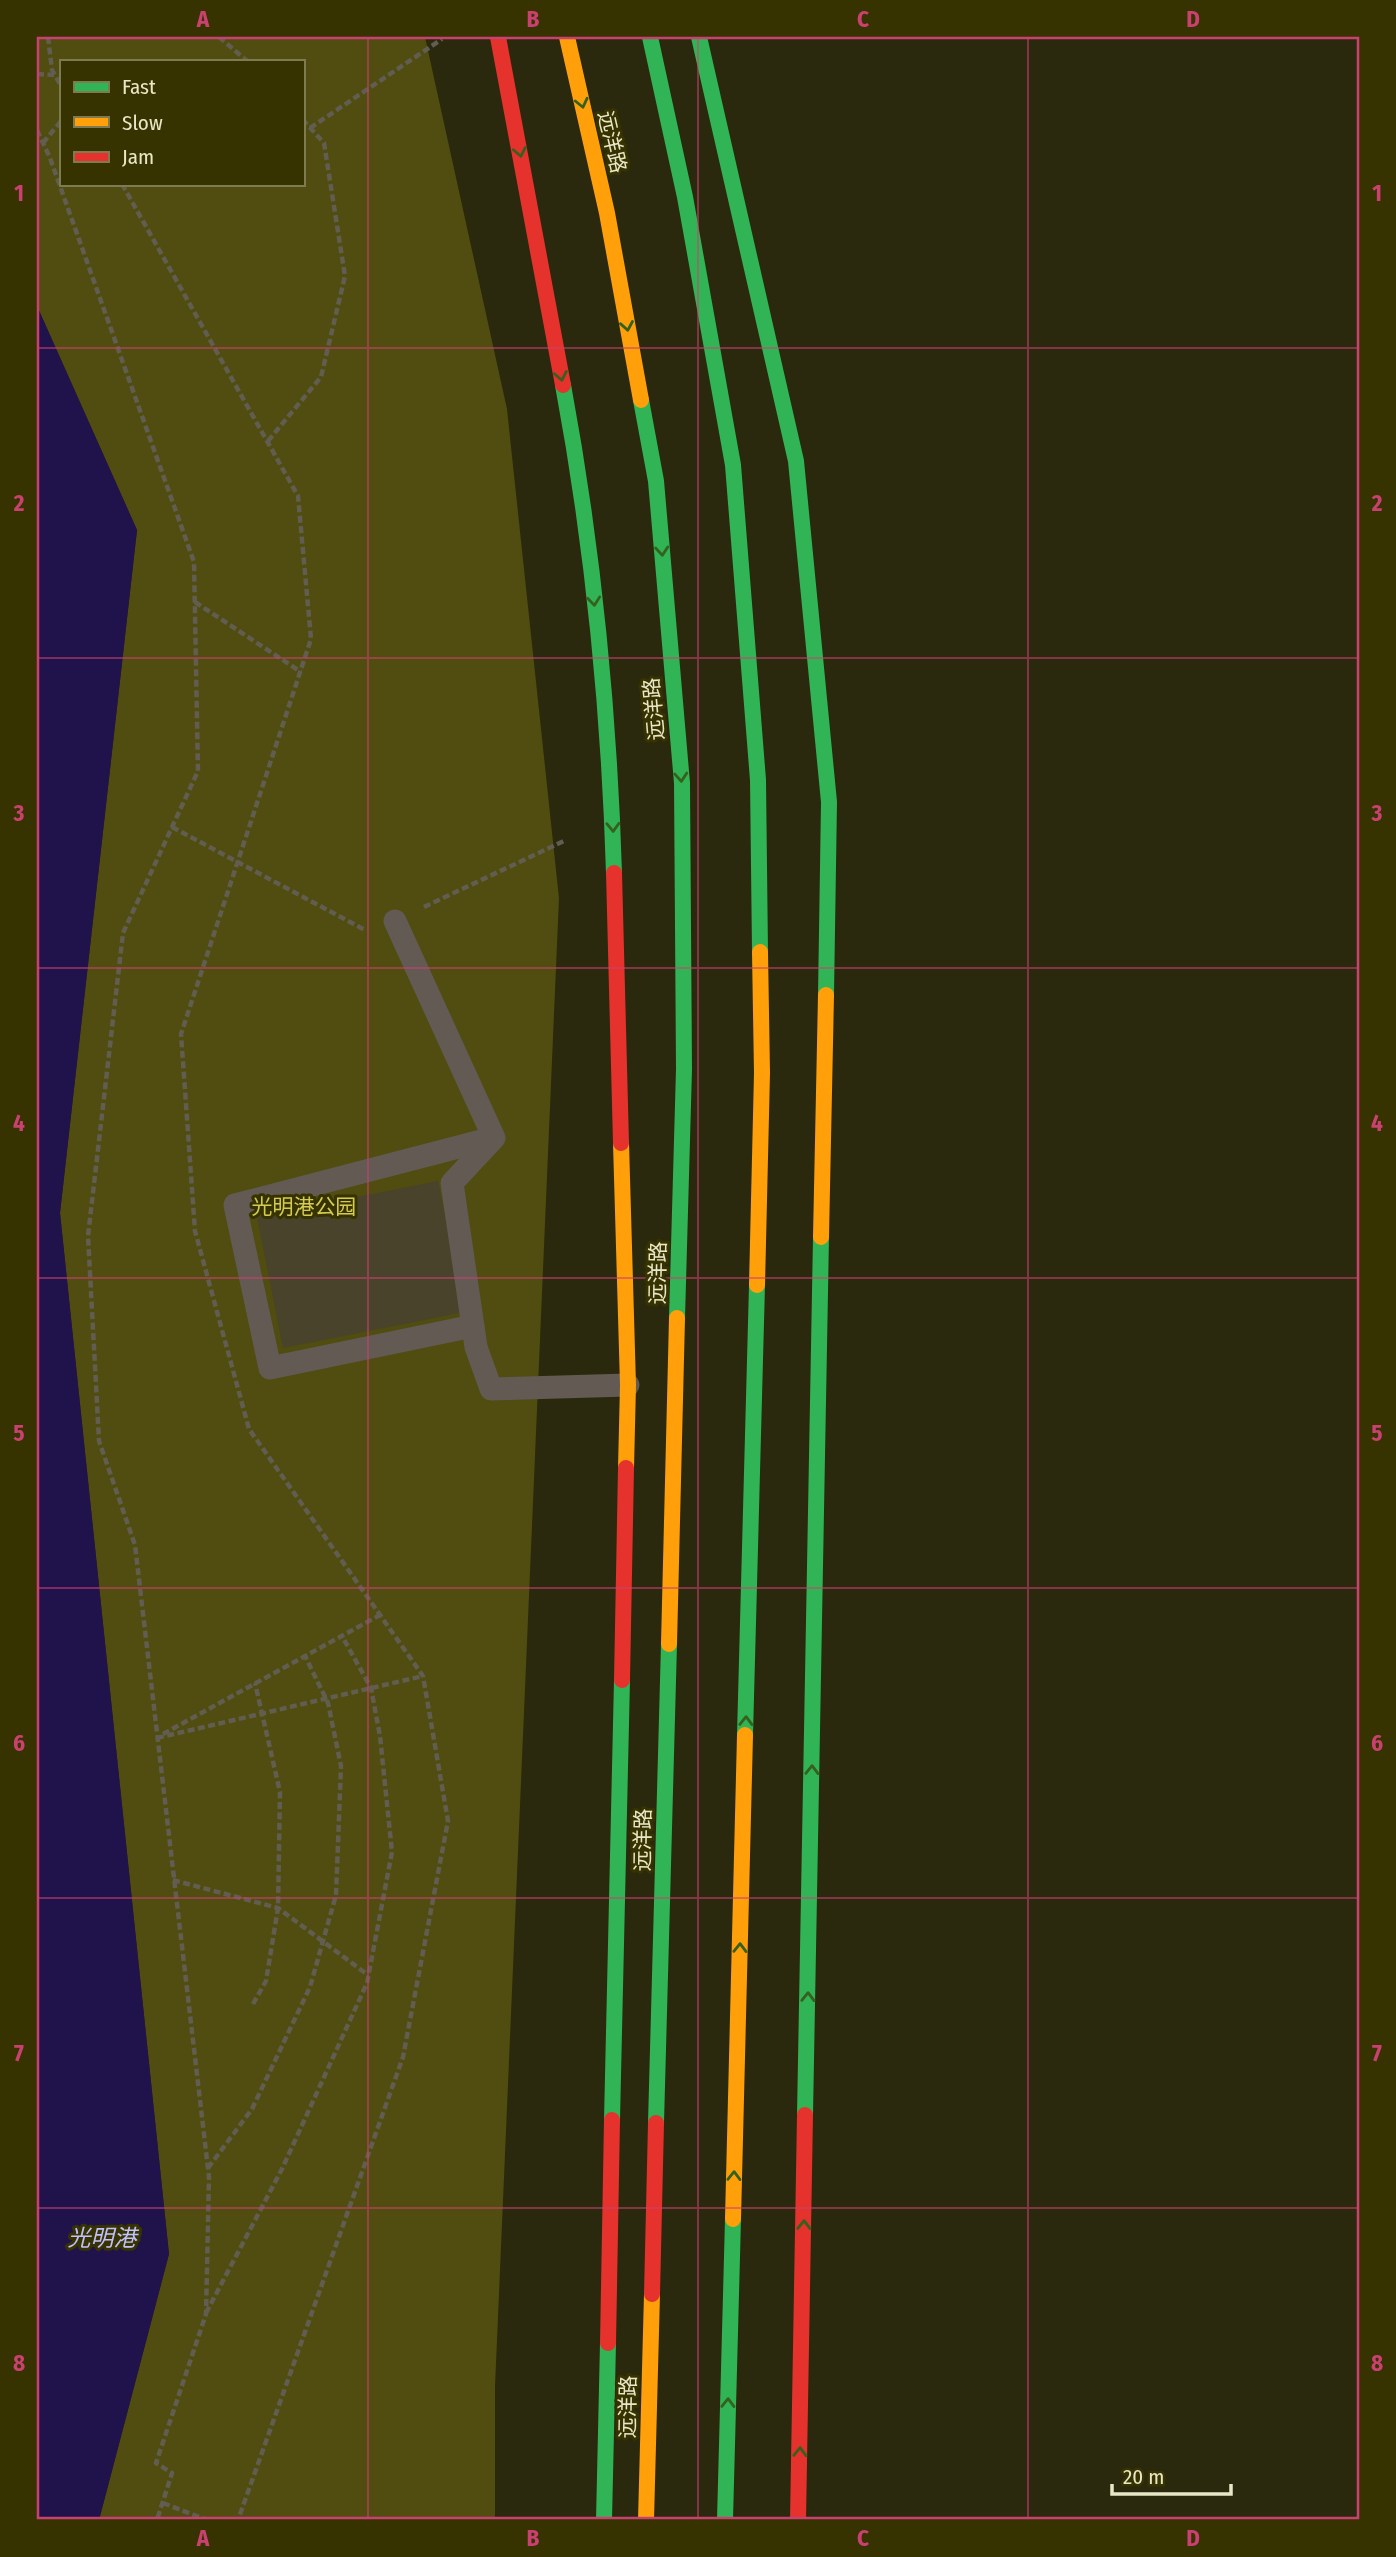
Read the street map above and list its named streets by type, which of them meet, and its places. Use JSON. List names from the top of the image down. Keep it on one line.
{"streets":{"main road":["远洋路"]},"water":["光明港"],"parks":["光明港公园"],"legend":["Fast","Slow","Jam"],"scale_bar":"20 m","grid":{"columns":["A","B","C","D"],"rows":["1","2","3","4","5","6","7","8"]}}
